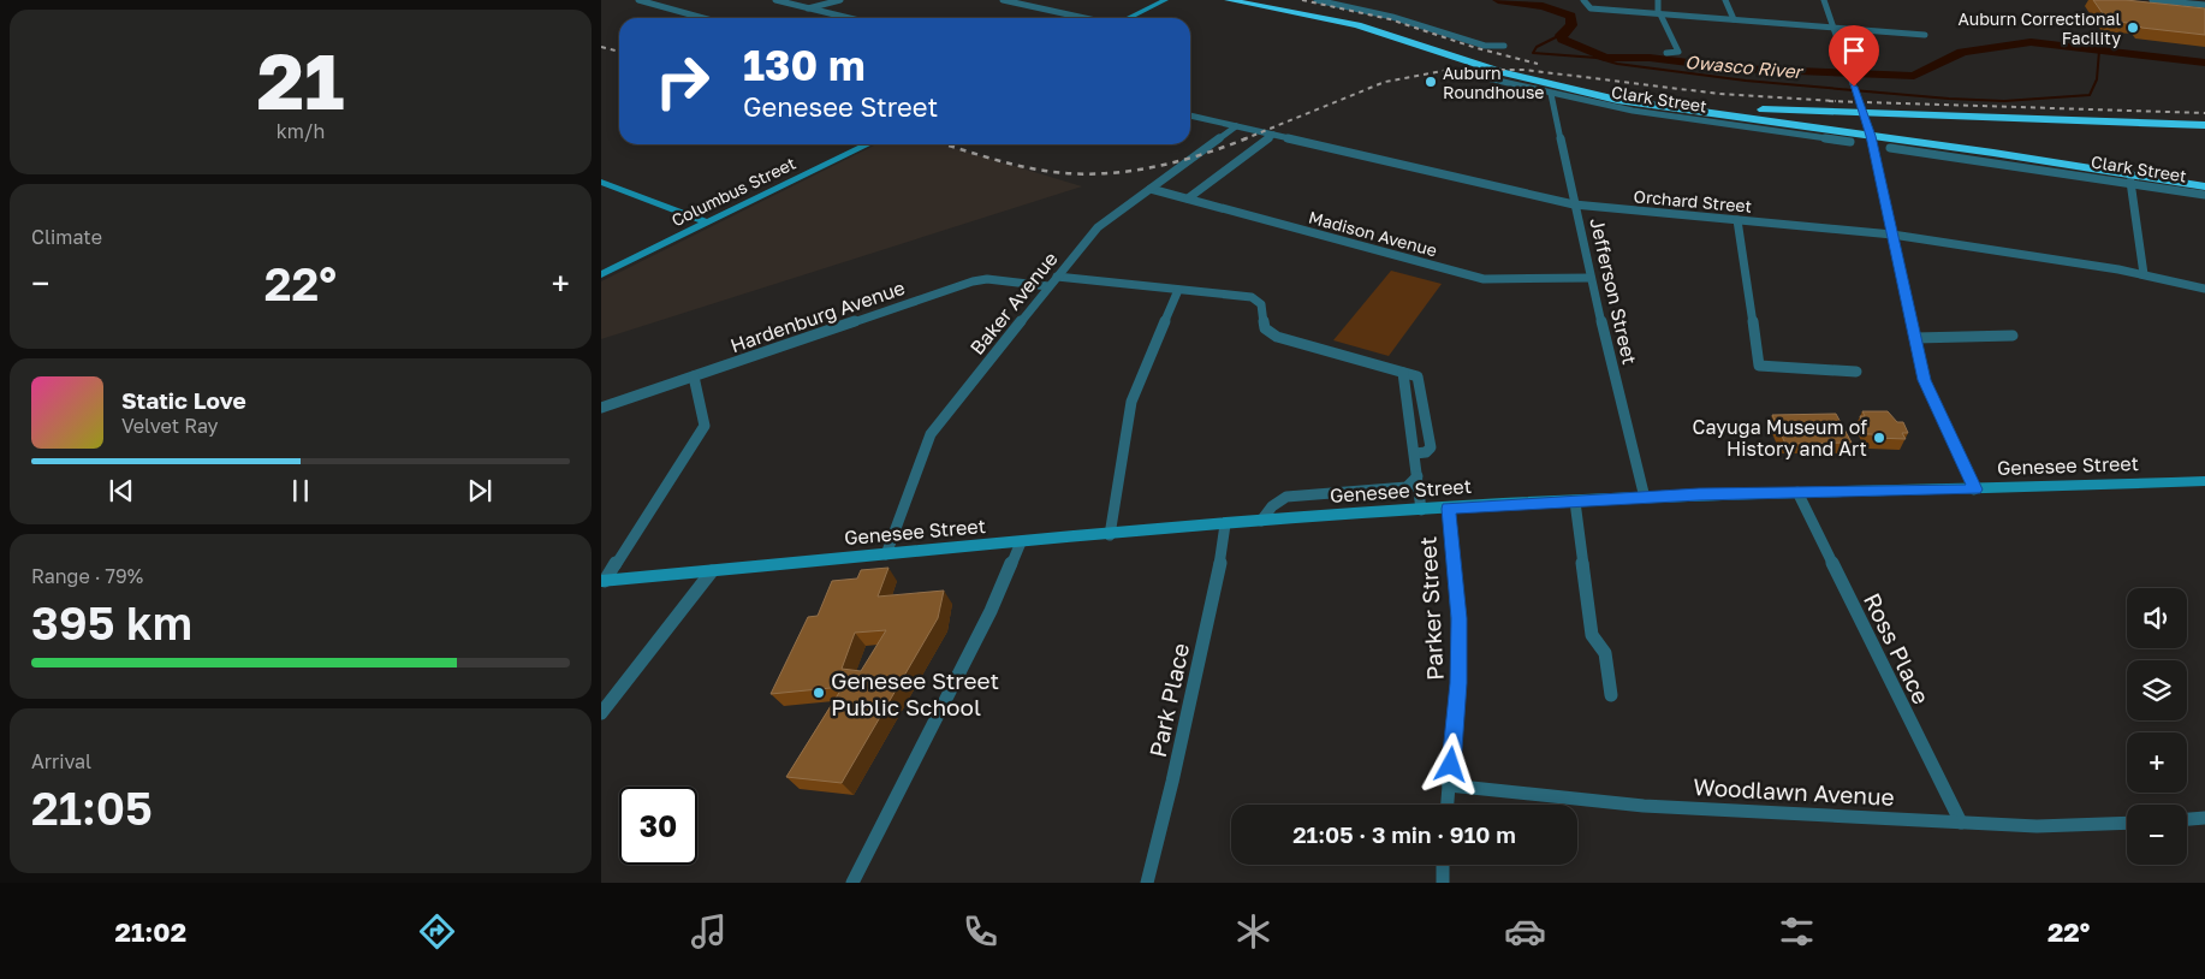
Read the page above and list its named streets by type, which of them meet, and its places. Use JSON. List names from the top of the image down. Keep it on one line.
{"streets":{"main road":["Columbus Street","Genesee Street"],"street":["Clark Street","Orchard Street","Madison Avenue","Jefferson Street","Baker Avenue","Hardenburg Avenue","Parker Street","Ross Place","Park Place","Woodlawn Avenue"]},"crossings":[["Clark Street","Jefferson Street"],["Orchard Street","Jefferson Street"],["Orchard Street","Baker Avenue"],["Madison Avenue","Jefferson Street"],["Madison Avenue","Baker Avenue"],["Jefferson Street","Genesee Street"],["Baker Avenue","Hardenburg Avenue"],["Baker Avenue","Genesee Street"],["Genesee Street","Parker Street"],["Genesee Street","Ross Place"],["Genesee Street","Park Place"],["Parker Street","Woodlawn Avenue"],["Ross Place","Woodlawn Avenue"]],"water":["Owasco River"],"places":["Auburn Correctional Facility","Auburn Roundhouse","Cayuga Museum of History and Art","Genesee Street Public School"],"page":{"tile":[["21","km/h"],"Climate",["Range · 79%","395 km"],["Arrival","21:05"]],"turn":["130 m","Genesee Street"],"heat":["−","22°","+"],"song":["Static Love","Velvet Ray"],"map_buttons":["+","−"],"limit":"30","trip":"21:05 · 3 min · 910 m","tabs":["21:02","22°"]}}
